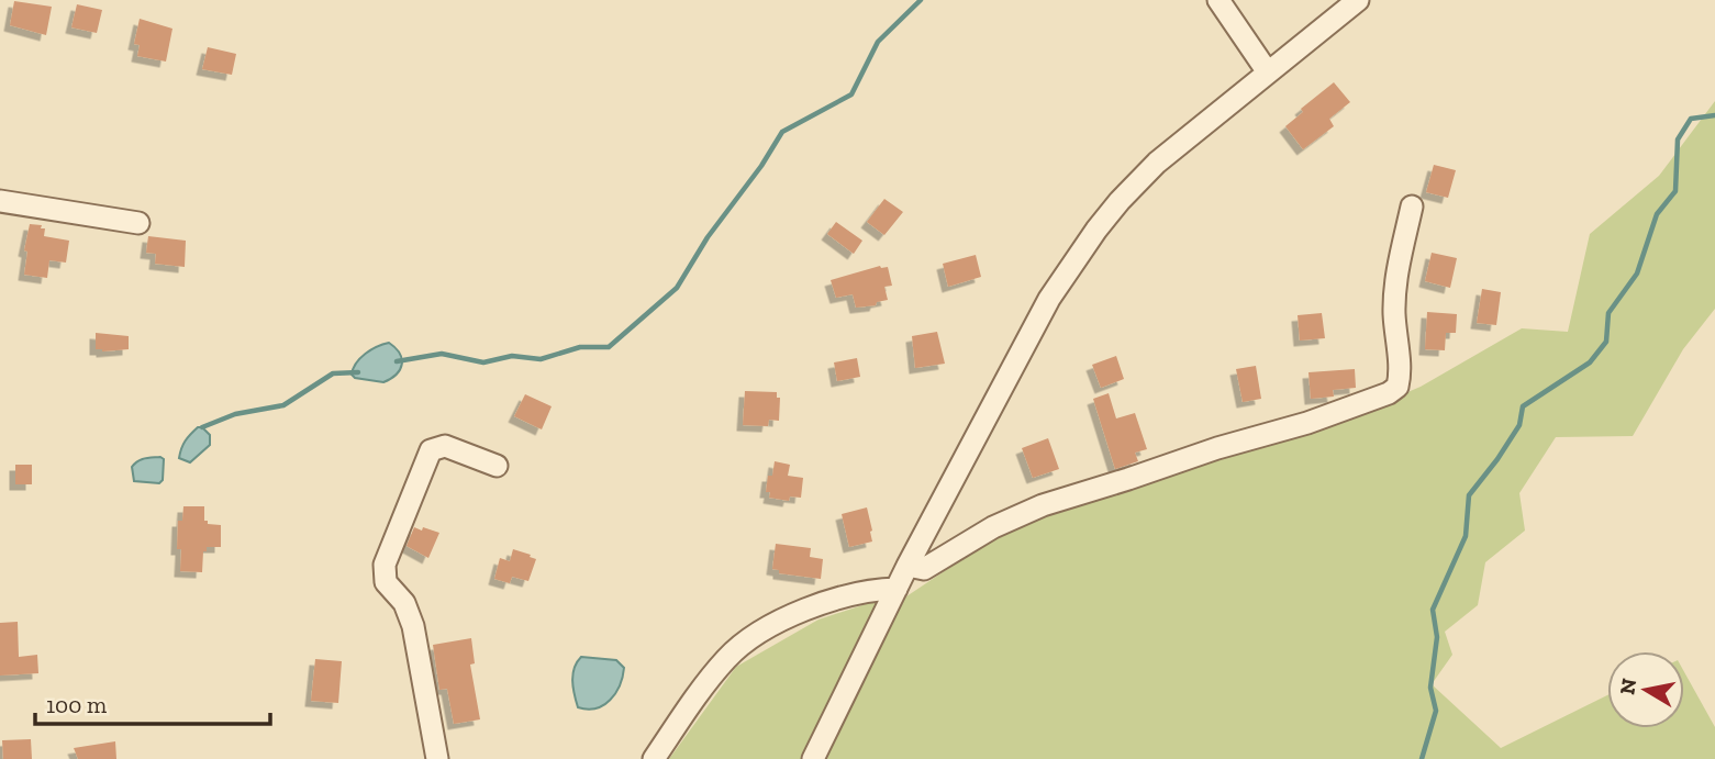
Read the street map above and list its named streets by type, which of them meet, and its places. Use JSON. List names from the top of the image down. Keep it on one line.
{"scale_bar":"100 m","north":"left"}
